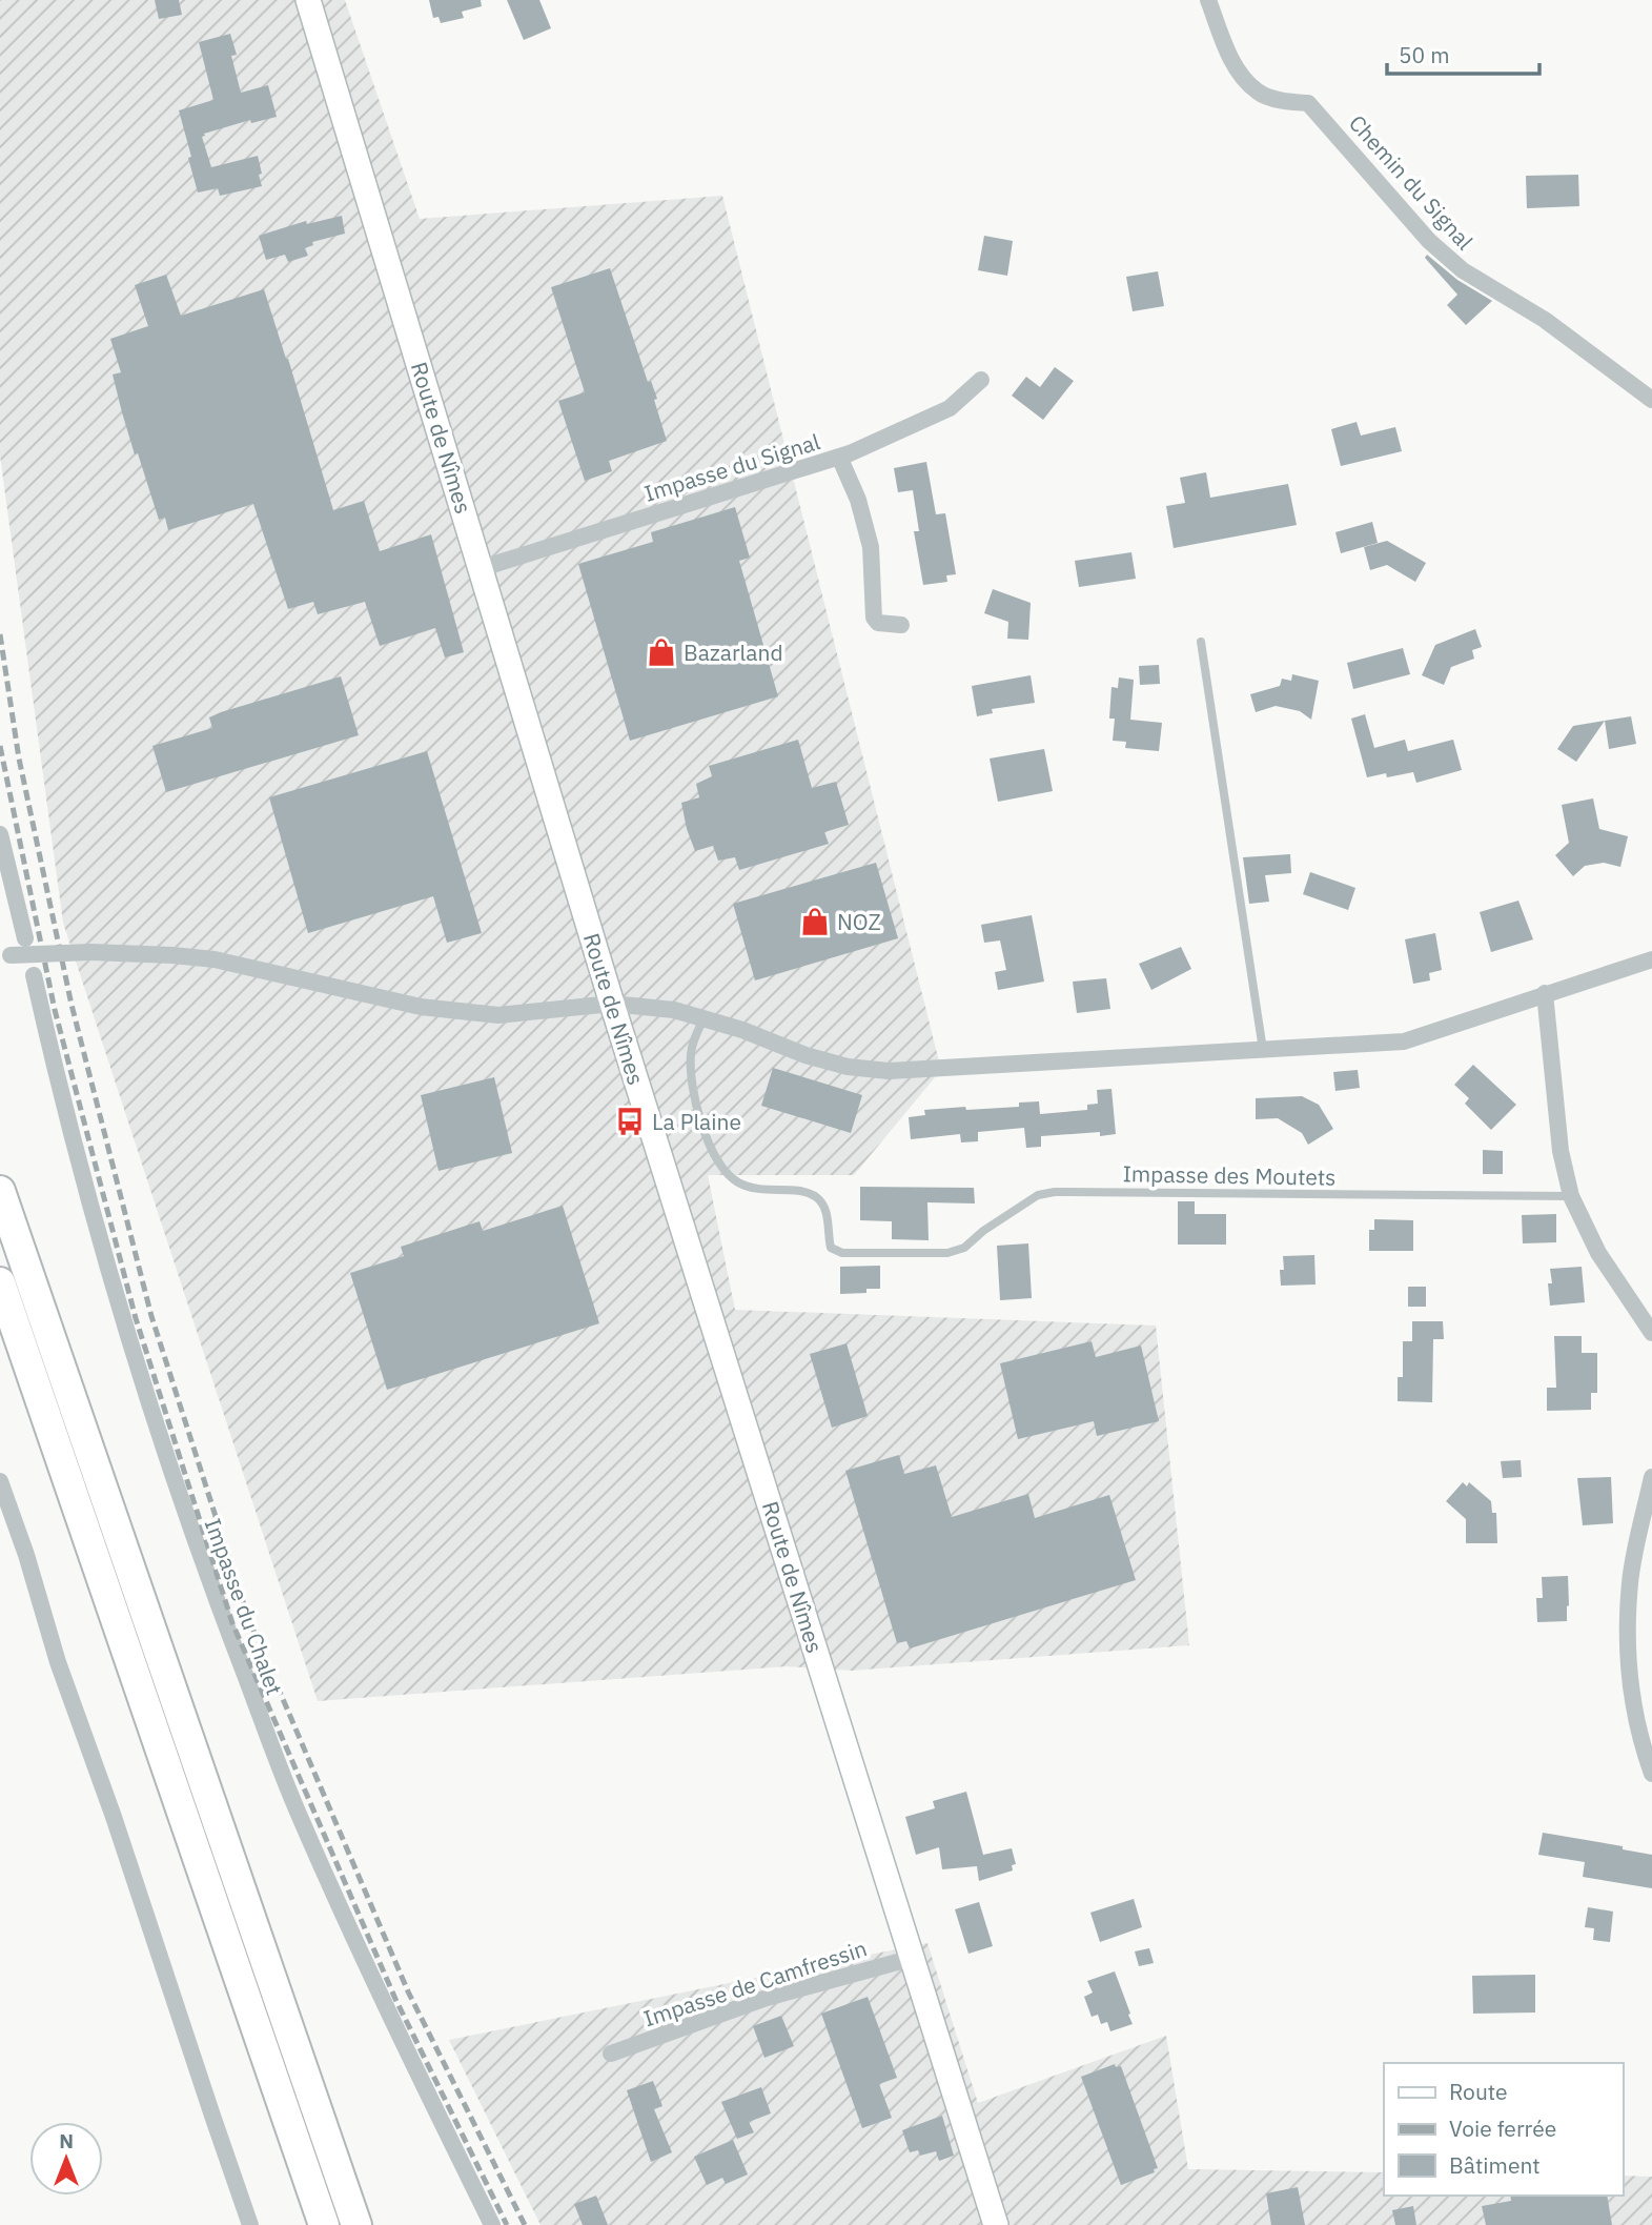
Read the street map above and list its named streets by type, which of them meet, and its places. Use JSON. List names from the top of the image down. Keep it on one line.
{"streets":{"main road":["Route de Nîmes"],"street":["Chemin du Signal","Impasse du Signal","Impasse du Chalet","Impasse de Camfressin"],"lane":["Impasse des Moutets"]},"crossings":[["Route de Nîmes","Impasse du Signal"],["Route de Nîmes","Impasse de Camfressin"]],"places":{"shop":["Bazarland","NOZ"],"bus stop":["La Plaine"]},"legend":["Route","Voie ferrée","Bâtiment"],"scale_bar":"50 m","north":"top"}
